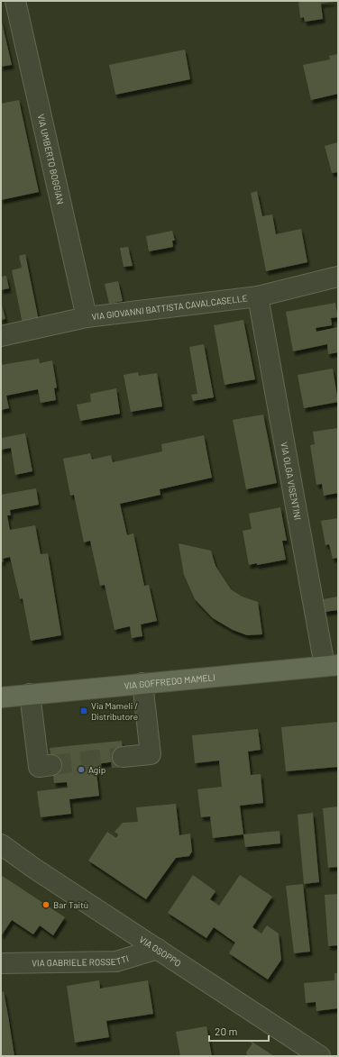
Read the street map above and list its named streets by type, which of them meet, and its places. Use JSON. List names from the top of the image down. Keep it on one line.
{"streets":{"main road":["VIA GOFFREDO MAMELI"],"street":["VIA UMBERTO BOGGIAN","VIA GIOVANNI BATTISTA CAVALCASELLE","VIA OLGA VISENTINI","VIA OSOPPO","VIA GABRIELE ROSSETTI"]},"crossings":[["VIA UMBERTO BOGGIAN","VIA GIOVANNI BATTISTA CAVALCASELLE"],["VIA GIOVANNI BATTISTA CAVALCASELLE","VIA OLGA VISENTINI"],["VIA OLGA VISENTINI","VIA GOFFREDO MAMELI"],["VIA OSOPPO","VIA GABRIELE ROSSETTI"]],"places":{"transit":["Via Mameli / Distributore"],"other":["Agip","Bar Taitù"]},"scale_bar":"20 m"}
